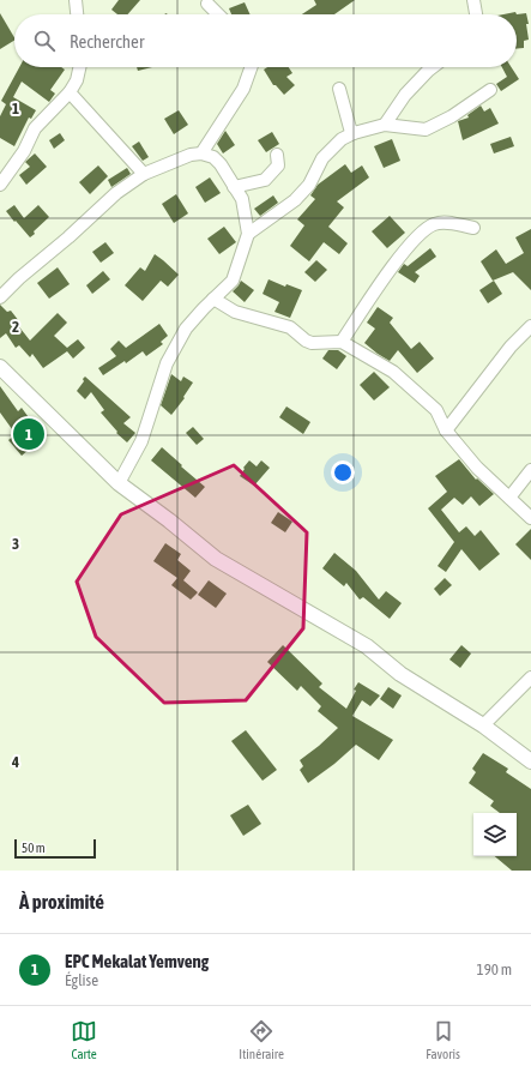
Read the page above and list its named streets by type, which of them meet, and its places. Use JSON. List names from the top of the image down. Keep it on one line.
{"scale_bar":"50 m","page":{"search":"Rechercher","pins":"1","scale":"50 m","heading":"À proximité","list":[{"mark":"1","name":"EPC Mekalat Yemveng","note":"Église","value":"190 m"}],"nav":["Carte","Itinéraire","Favoris"]},"grid":{"rows":["1","2","3","4"]}}
